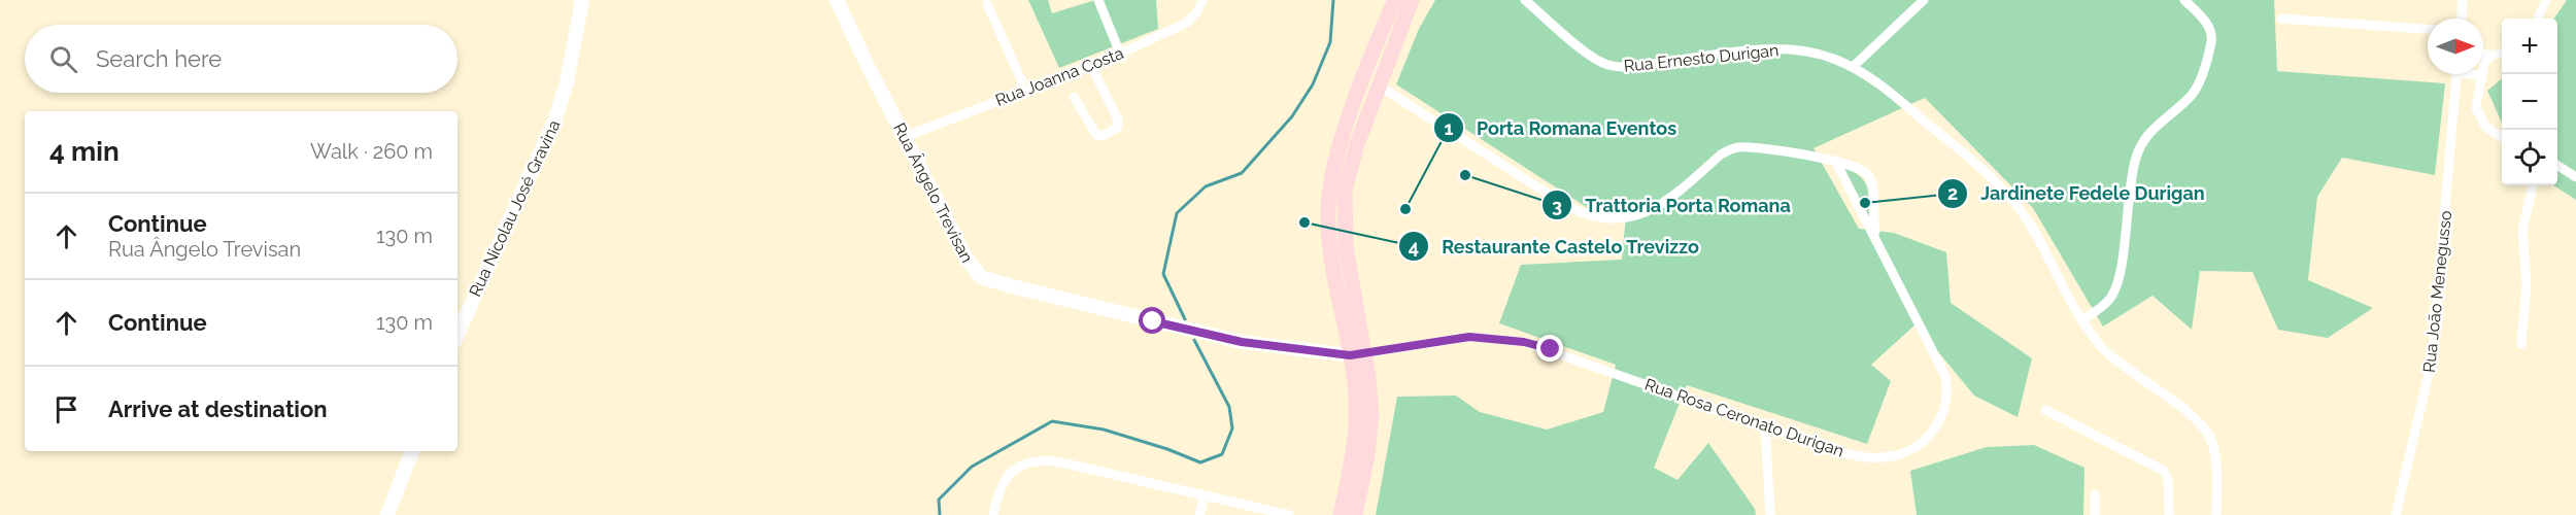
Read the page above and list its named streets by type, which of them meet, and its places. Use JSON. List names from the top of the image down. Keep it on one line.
{"streets":{"street":["Rua Ernesto Durigan","Rua Joanna Costa","Rua Ângelo Trevisan","Rua Nicolau José Gravina","Rua João Menegusso","Rua Rosa Ceronato Durigan"]},"crossings":[["Rua Joanna Costa","Rua Ângelo Trevisan"],["Rua Ângelo Trevisan","Rua Rosa Ceronato Durigan"]],"places":["Trattoria Porta Romana","Jardinete Fedele Durigan","Porta Romana Eventos","Restaurante Castelo Trevizzo"],"north":"right","page":{"map_buttons":["+","−"],"search":"Search here","heading":["4 min","Walk · 260 m"],"list":[["Continue","Rua Ângelo Trevisan","130 m"],["Continue","130 m"],"Arrive at destination"]}}
